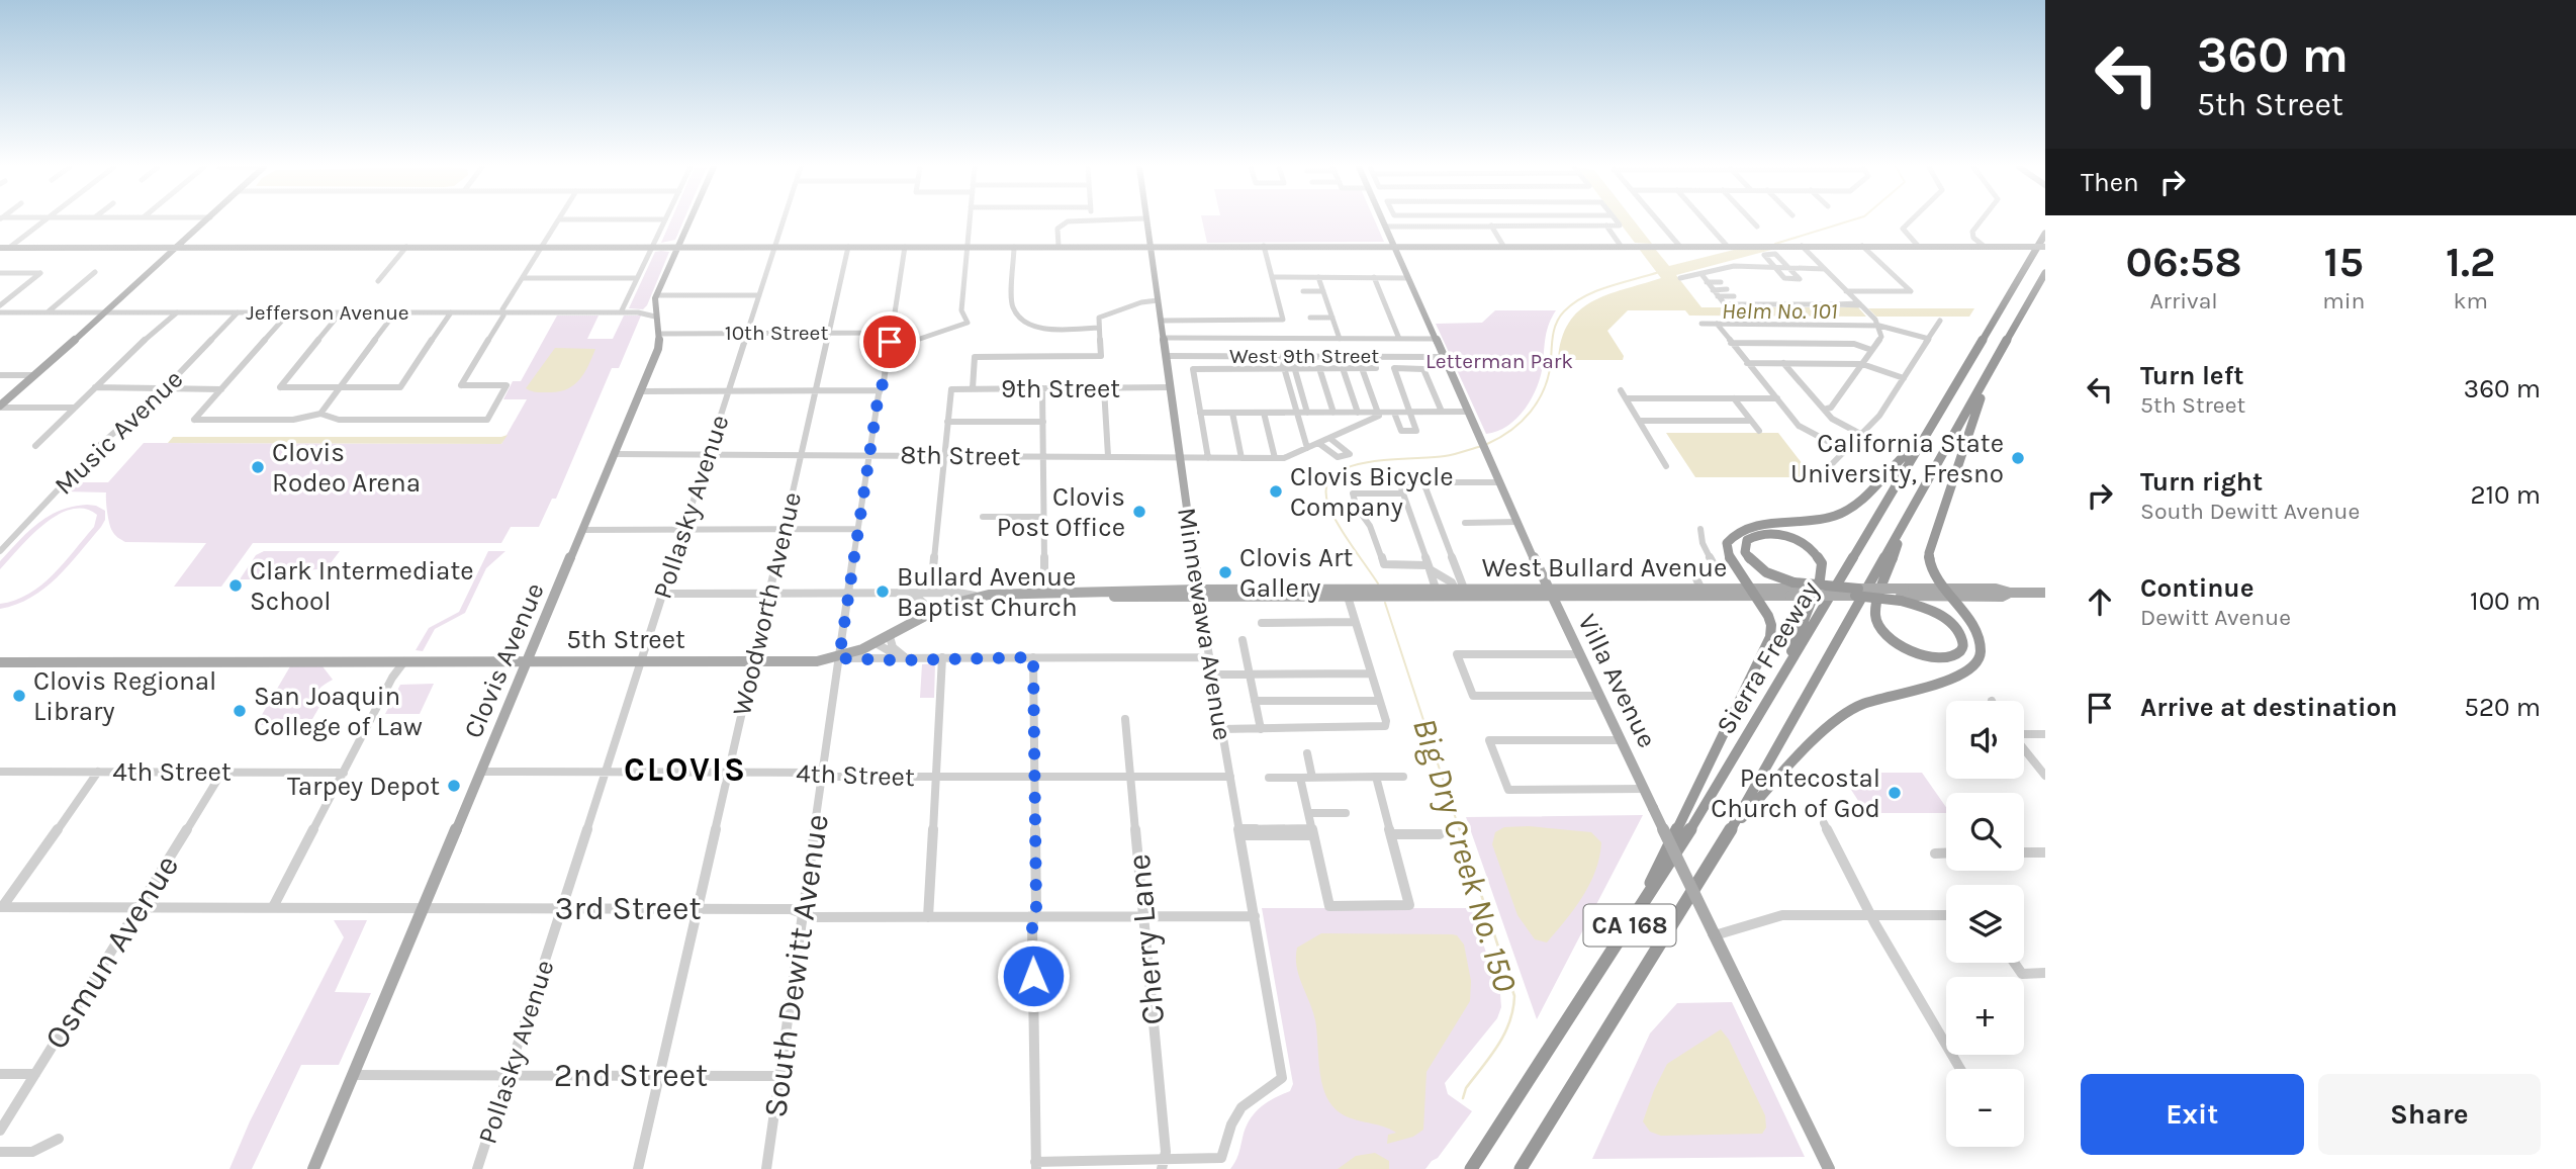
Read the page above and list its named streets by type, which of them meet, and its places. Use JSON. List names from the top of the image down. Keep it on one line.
{"streets":{"highway":["Sierra Freeway","CA 168"],"main road":["West Bullard Avenue","Minnewawa Avenue","5th Street","Clovis Avenue","Villa Avenue"],"street":["Jefferson Avenue","10th Street","West 9th Street","9th Street","Music Avenue","8th Street","Pollasky Avenue","Woodworth Avenue","4th Street","3rd Street","Cherry Lane","Osmun Avenue","South Dewitt Avenue","2nd Street"]},"crossings":[["Jefferson Avenue","Music Avenue"],["10th Street","Pollasky Avenue"],["10th Street","Woodworth Avenue"],["10th Street","Clovis Avenue"],["West 9th Street","Minnewawa Avenue"],["West 9th Street","Villa Avenue"],["9th Street","Minnewawa Avenue"],["8th Street","Pollasky Avenue"],["8th Street","Woodworth Avenue"],["8th Street","Minnewawa Avenue"],["8th Street","Clovis Avenue"],["8th Street","South Dewitt Avenue"],["Pollasky Avenue","5th Street"],["Pollasky Avenue","4th Street"],["Pollasky Avenue","3rd Street"],["Pollasky Avenue","2nd Street"],["West Bullard Avenue","Minnewawa Avenue"],["West Bullard Avenue","Villa Avenue"],["Woodworth Avenue","5th Street"],["Woodworth Avenue","4th Street"],["Woodworth Avenue","3rd Street"],["Woodworth Avenue","2nd Street"],["Minnewawa Avenue","5th Street"],["Minnewawa Avenue","4th Street"],["Minnewawa Avenue","3rd Street"],["Minnewawa Avenue","Cherry Lane"],["5th Street","Clovis Avenue"],["5th Street","South Dewitt Avenue"],["Clovis Avenue","4th Street"],["Clovis Avenue","3rd Street"],["Clovis Avenue","2nd Street"],["4th Street","Cherry Lane"],["4th Street","Osmun Avenue"],["4th Street","South Dewitt Avenue"],["3rd Street","Cherry Lane"],["3rd Street","Osmun Avenue"],["3rd Street","South Dewitt Avenue"],["South Dewitt Avenue","2nd Street"]],"districts":["CLOVIS"],"water":["Helm No. 101","Big Dry Creek No. 150"],"parks":["Letterman Park"],"places":["California State University, Fresno","Clovis Rodeo Arena","Clovis Bicycle Company","Clovis Post Office","Clovis Art Gallery","Clark Intermediate School","Bullard Avenue Baptist Church","Clovis Regional Library","San Joaquin College of Law","Tarpey Depot","Pentecostal Church of God"],"page":{"turn":["360 m","5th Street"],"then":"Then","eta":["06:58","Arrival","15","min","1.2","km"],"list":[{"name":"Turn left","note":"5th Street","value":"360 m"},{"name":"Turn right","note":"South Dewitt Avenue","value":"210 m"},{"name":"Continue","note":"Dewitt Avenue","value":"100 m"},{"name":"Arrive at destination","value":"520 m"}],"map_buttons":["+","−"],"buttons":["Exit","Share"]}}
